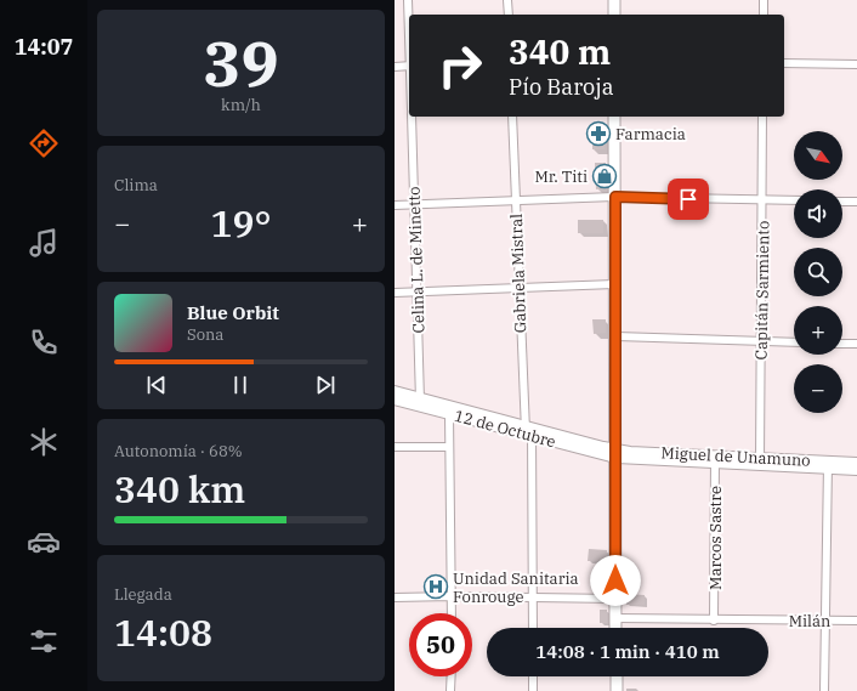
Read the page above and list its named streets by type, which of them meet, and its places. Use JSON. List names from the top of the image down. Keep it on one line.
{"streets":{"street":["Celina L. de Minetto","Gabriela Mistral","Capitán Sarmiento","12 de Octubre","Miguel de Unamuno","Marcos Sastre","Milán"]},"crossings":[["Celina L. de Minetto","12 de Octubre"],["Gabriela Mistral","12 de Octubre"],["Capitán Sarmiento","Miguel de Unamuno"],["12 de Octubre","Miguel de Unamuno"],["Miguel de Unamuno","Marcos Sastre"],["Marcos Sastre","Milán"]],"places":{"pharmacy":["Farmacia"],"shop":["Mr. Titi"],"hospital":["Unidad Sanitaria Fonrouge"]},"north":"bottom right","page":{"tabs":"14:07","tile":[["39","km/h"],"Clima",["Autonomía · 68%","340 km"],["Llegada","14:08"]],"turn":["340 m","Pío Baroja"],"map_buttons":["+","−"],"heat":["−","19°","+"],"song":["Blue Orbit","Sona"],"limit":"50","trip":"14:08 · 1 min · 410 m"}}
